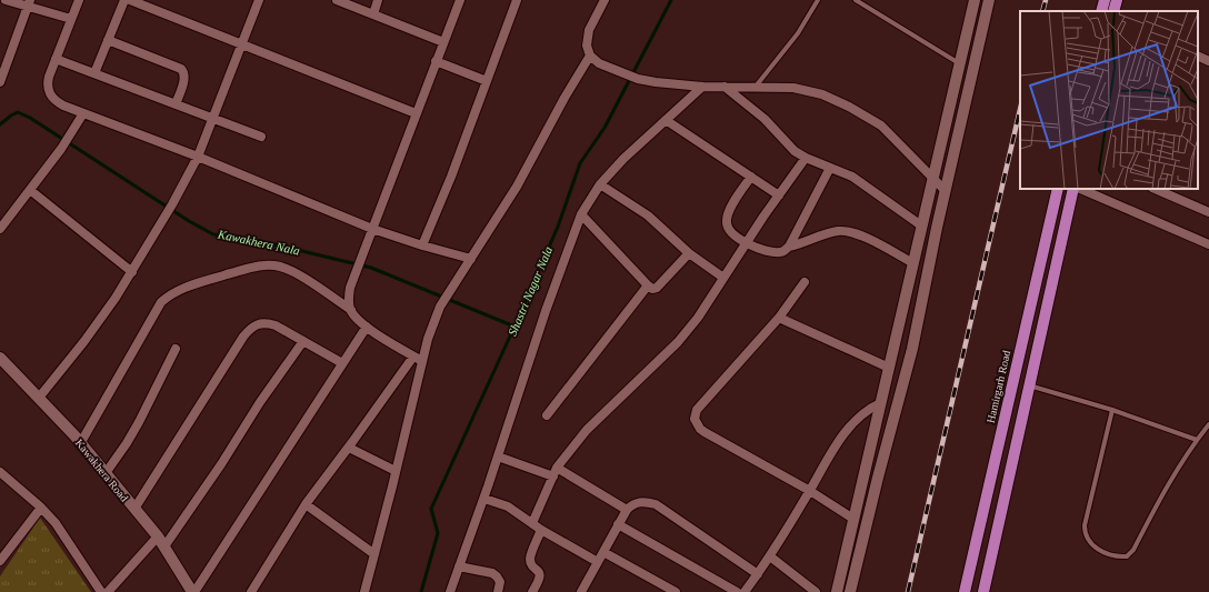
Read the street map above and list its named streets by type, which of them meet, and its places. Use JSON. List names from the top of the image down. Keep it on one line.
{"streets":{"main road":["Hamirgarh Road"],"street":["Kawakhera Road"]},"water":["Kawakhera Nala","Shastri Nagar Nala"]}
